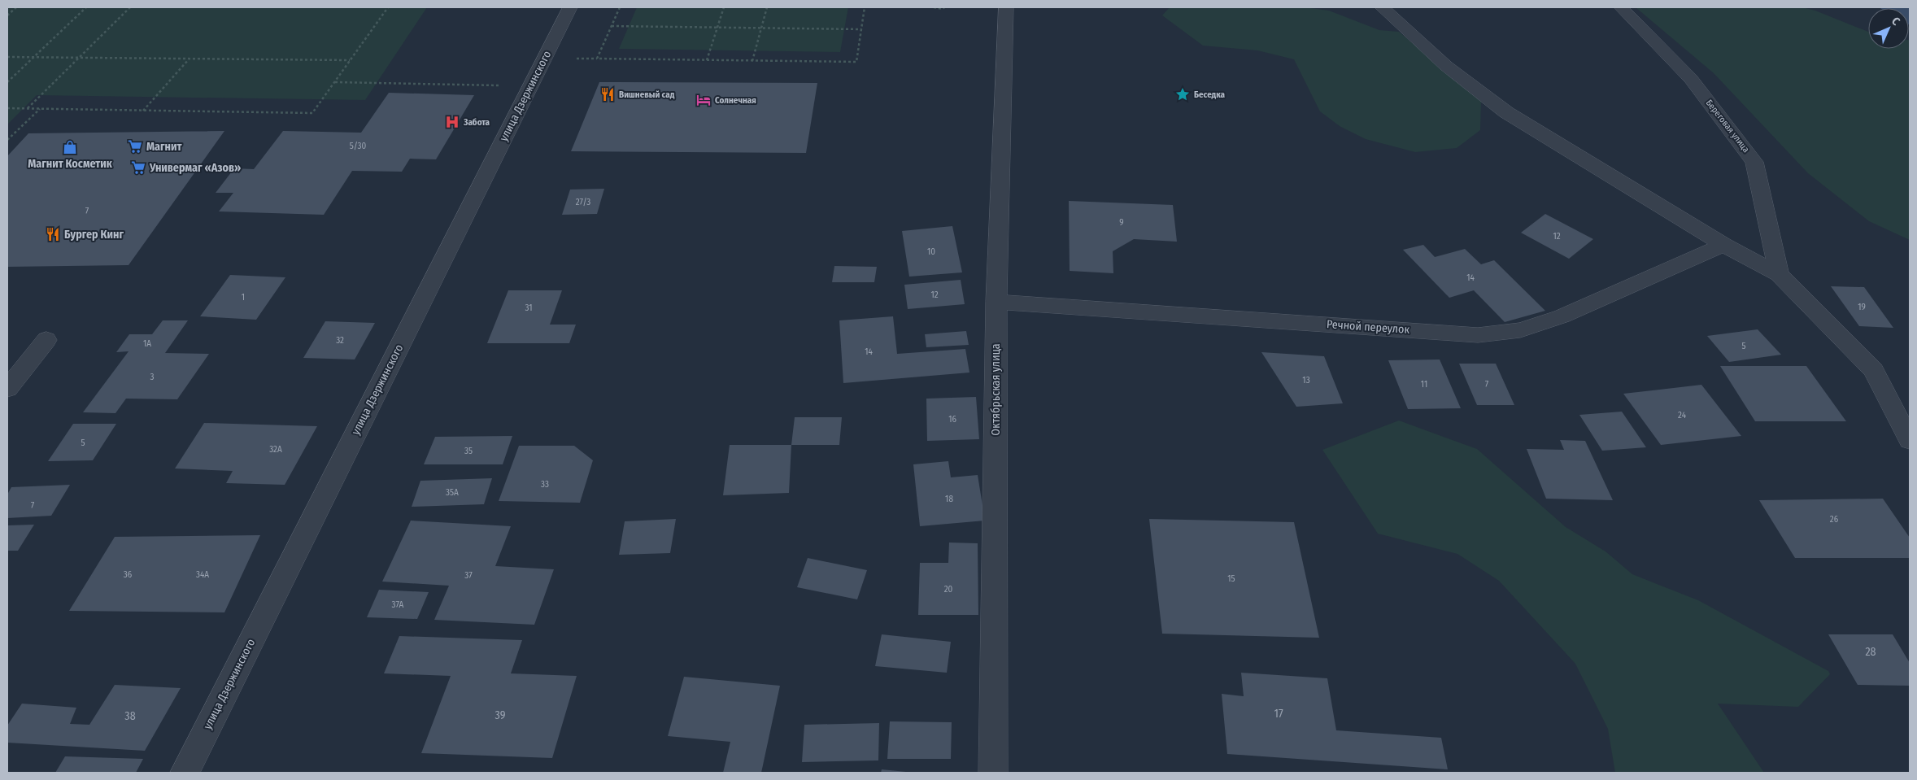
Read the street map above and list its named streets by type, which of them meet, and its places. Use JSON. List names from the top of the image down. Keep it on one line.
{"streets":{"street":["улица Дзержинского","Береговая улица","Речной переулок","Октябрьская улица"]},"crossings":[["Речной переулок","Октябрьская улица"]],"places":{"restaurant":["Вишневый сад","Бургер Кинг"],"place":["Беседка"],"hotel":["Солнечная"],"hospital":["Забота"],"supermarket":["Магнит","Универмаг «Азов»"],"shop":["Магнит Косметик"]},"house_numbers":["5/30","27/3","7","9","12","10","14","12","1","19","31","32","1А","5","14","3","13","11","7","24","16","5","32А","35","33","35А","18","7","26","36","34А","37","15","20","37А","28","17","39","38"],"north":"top right"}
